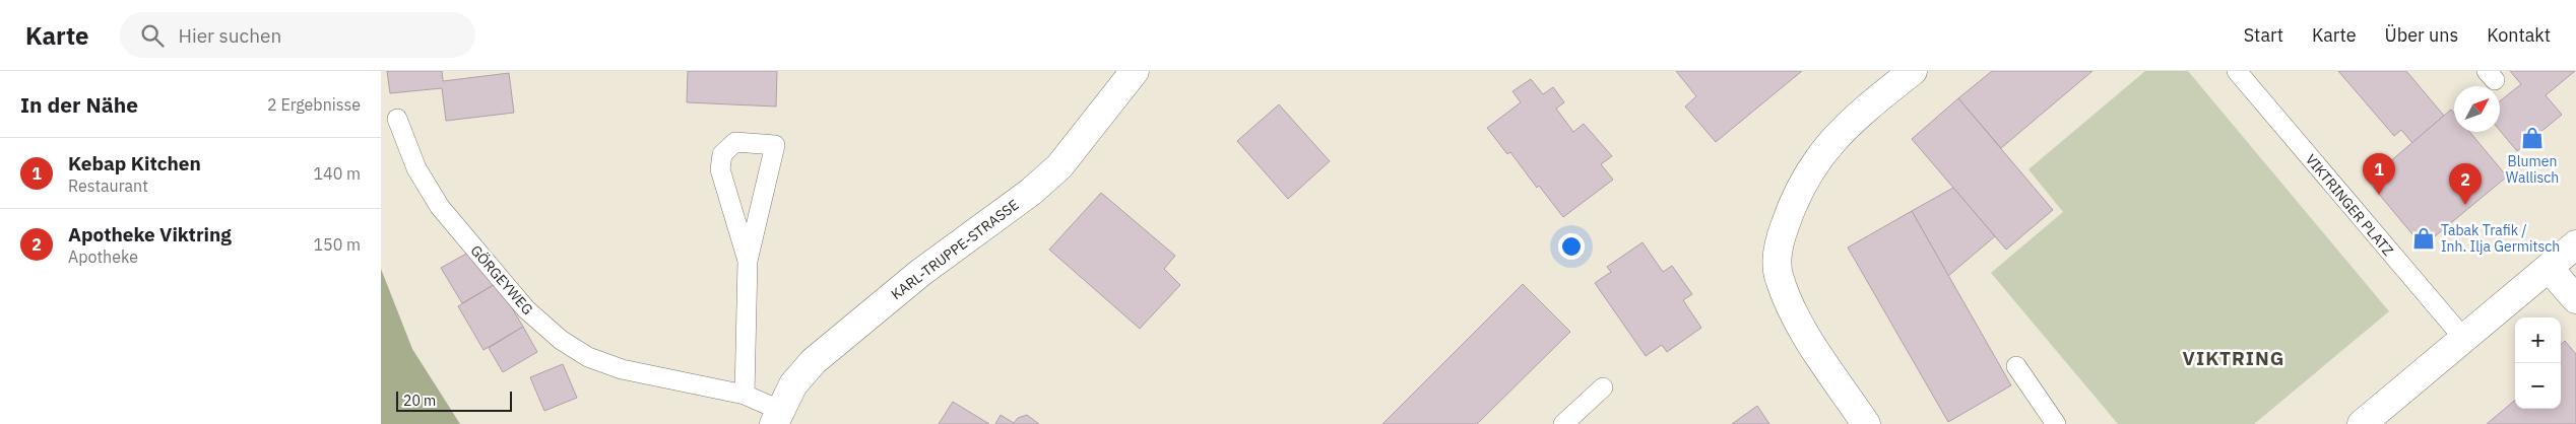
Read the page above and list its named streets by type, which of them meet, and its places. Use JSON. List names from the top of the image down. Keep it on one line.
{"streets":{"street":["KARL-TRUPPE-STRASSE"],"lane":["VIKTRINGER PLATZ","GÖRGEYWEG"]},"crossings":[["KARL-TRUPPE-STRASSE","GÖRGEYWEG"]],"districts":["VIKTRING"],"places":{"shop":["Blumen Wallisch","Tabak Trafik / Inh. Ilja Germitsch"]},"scale_bar":"20 m","north":"top right","page":{"header":"Karte","search":"Hier suchen","nav":["Start","Karte","Über uns","Kontakt"],"heading":["In der Nähe","2 Ergebnisse"],"list":[{"mark":"1","name":"Kebap Kitchen","note":"Restaurant","value":"140 m"},{"mark":"2","name":"Apotheke Viktring","note":"Apotheke","value":"150 m"}],"pins":["1","2"],"map_buttons":["+","−"],"scale":"20 m"}}
